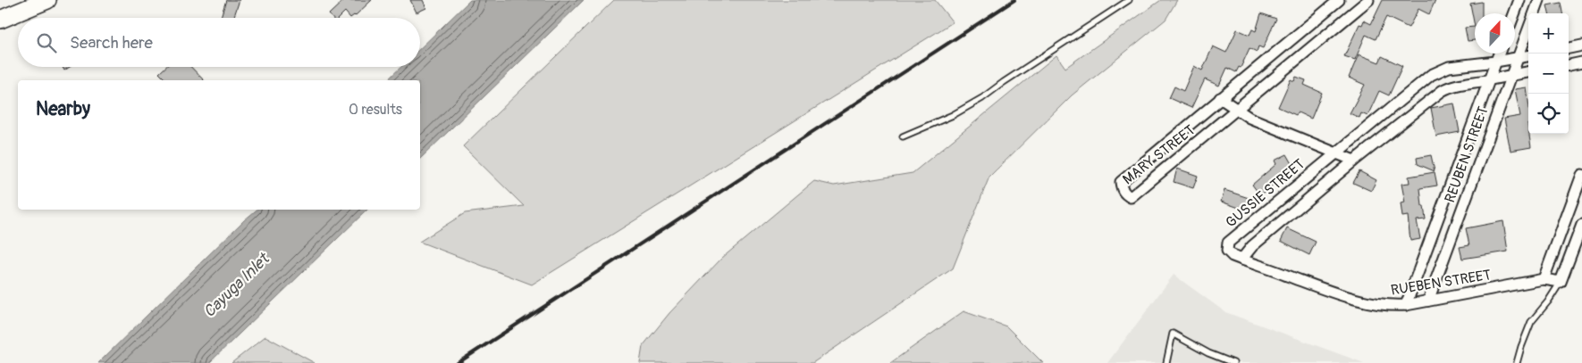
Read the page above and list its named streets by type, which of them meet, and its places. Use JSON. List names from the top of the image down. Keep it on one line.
{"streets":{"street":["MARY STREET","REUBEN STREET","GUSSIE STREET","RUEBEN STREET"]},"crossings":[["REUBEN STREET","GUSSIE STREET"],["REUBEN STREET","RUEBEN STREET"],["GUSSIE STREET","RUEBEN STREET"]],"water":["Cayuga Inlet"],"north":"top","page":{"map_buttons":["+","−"],"search":"Search here","heading":["Nearby","0 results"]}}
